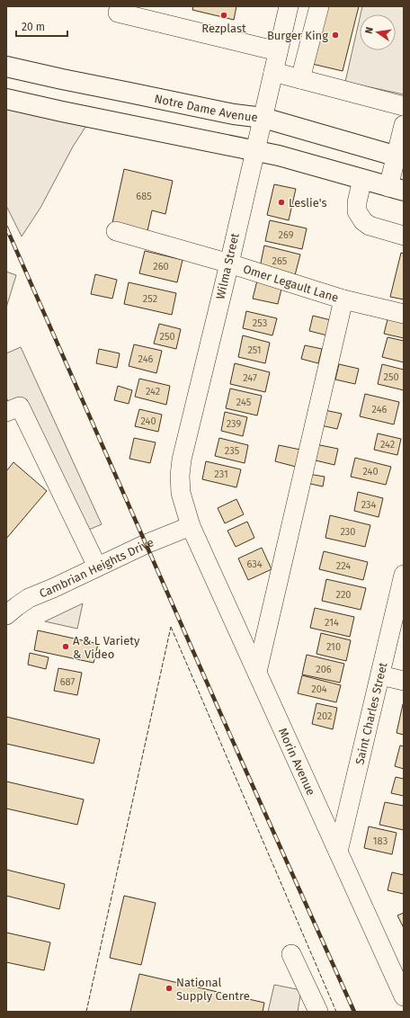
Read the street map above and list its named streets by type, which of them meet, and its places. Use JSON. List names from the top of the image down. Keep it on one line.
{"streets":{"main road":["Notre Dame Avenue"],"street":["Wilma Street","Omer Legault Lane","Cambrian Heights Drive","Saint Charles Street","Morin Avenue"]},"crossings":[["Notre Dame Avenue","Wilma Street"],["Wilma Street","Omer Legault Lane"],["Wilma Street","Cambrian Heights Drive"],["Wilma Street","Morin Avenue"],["Cambrian Heights Drive","Morin Avenue"],["Saint Charles Street","Morin Avenue"]],"places":["Rezplast","Burger King","Leslie's","A & L Variety & Video","National Supply Centre"],"house_numbers":["685","269","265","260","252","253","250","251","246","250","247","242","245","246","240","239","242","235","240","231","234","230","634","224","220","214","210","206","687","204","202","183"],"scale_bar":"20 m","north":"left"}
